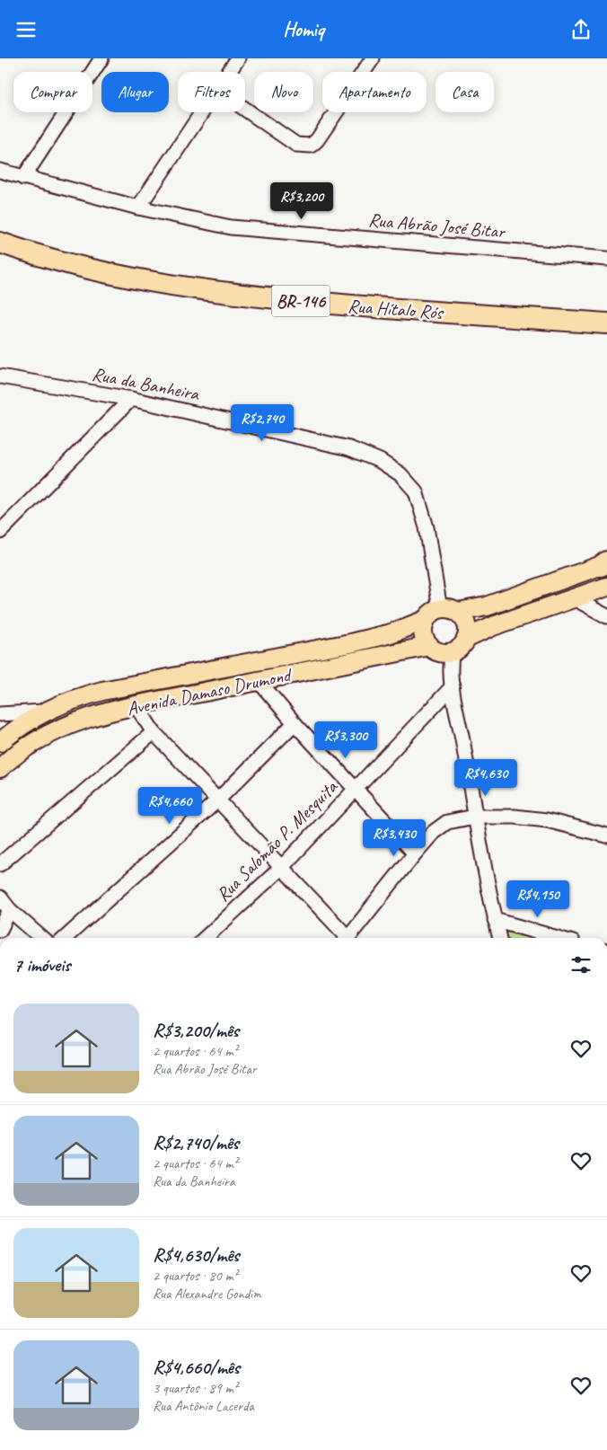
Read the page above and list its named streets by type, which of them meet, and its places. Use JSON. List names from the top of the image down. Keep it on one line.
{"streets":{"highway":["BR-146","Rua Hítalo Rós"],"main road":["Avenida Damaso Drumond"],"street":["Rua Abrão José Bitar","Rua da Banheira","Rua Salomão P. Mesquita"]},"crossings":[["Rua da Banheira","Avenida Damaso Drumond"]],"page":{"header":"Homiq","chip":["Comprar","Alugar","Filtros","Novo","Apartamento","Casa"],"price":["R$3,200","R$2,740","R$3,300","R$4,630","R$4,660","R$3,430","R$4,150"],"heading":"7 imóveis","list":[{"name":"R$3,200/mês","note":"2 quartos · 64 m² · Rua Abrão José Bitar"},{"name":"R$2,740/mês","note":"2 quartos · 64 m² · Rua da Banheira"},{"name":"R$4,630/mês","note":"2 quartos · 80 m² · Rua Alexandre Gondim"},{"name":"R$4,660/mês","note":"3 quartos · 89 m² · Rua Antônio Lacerda"}]}}
